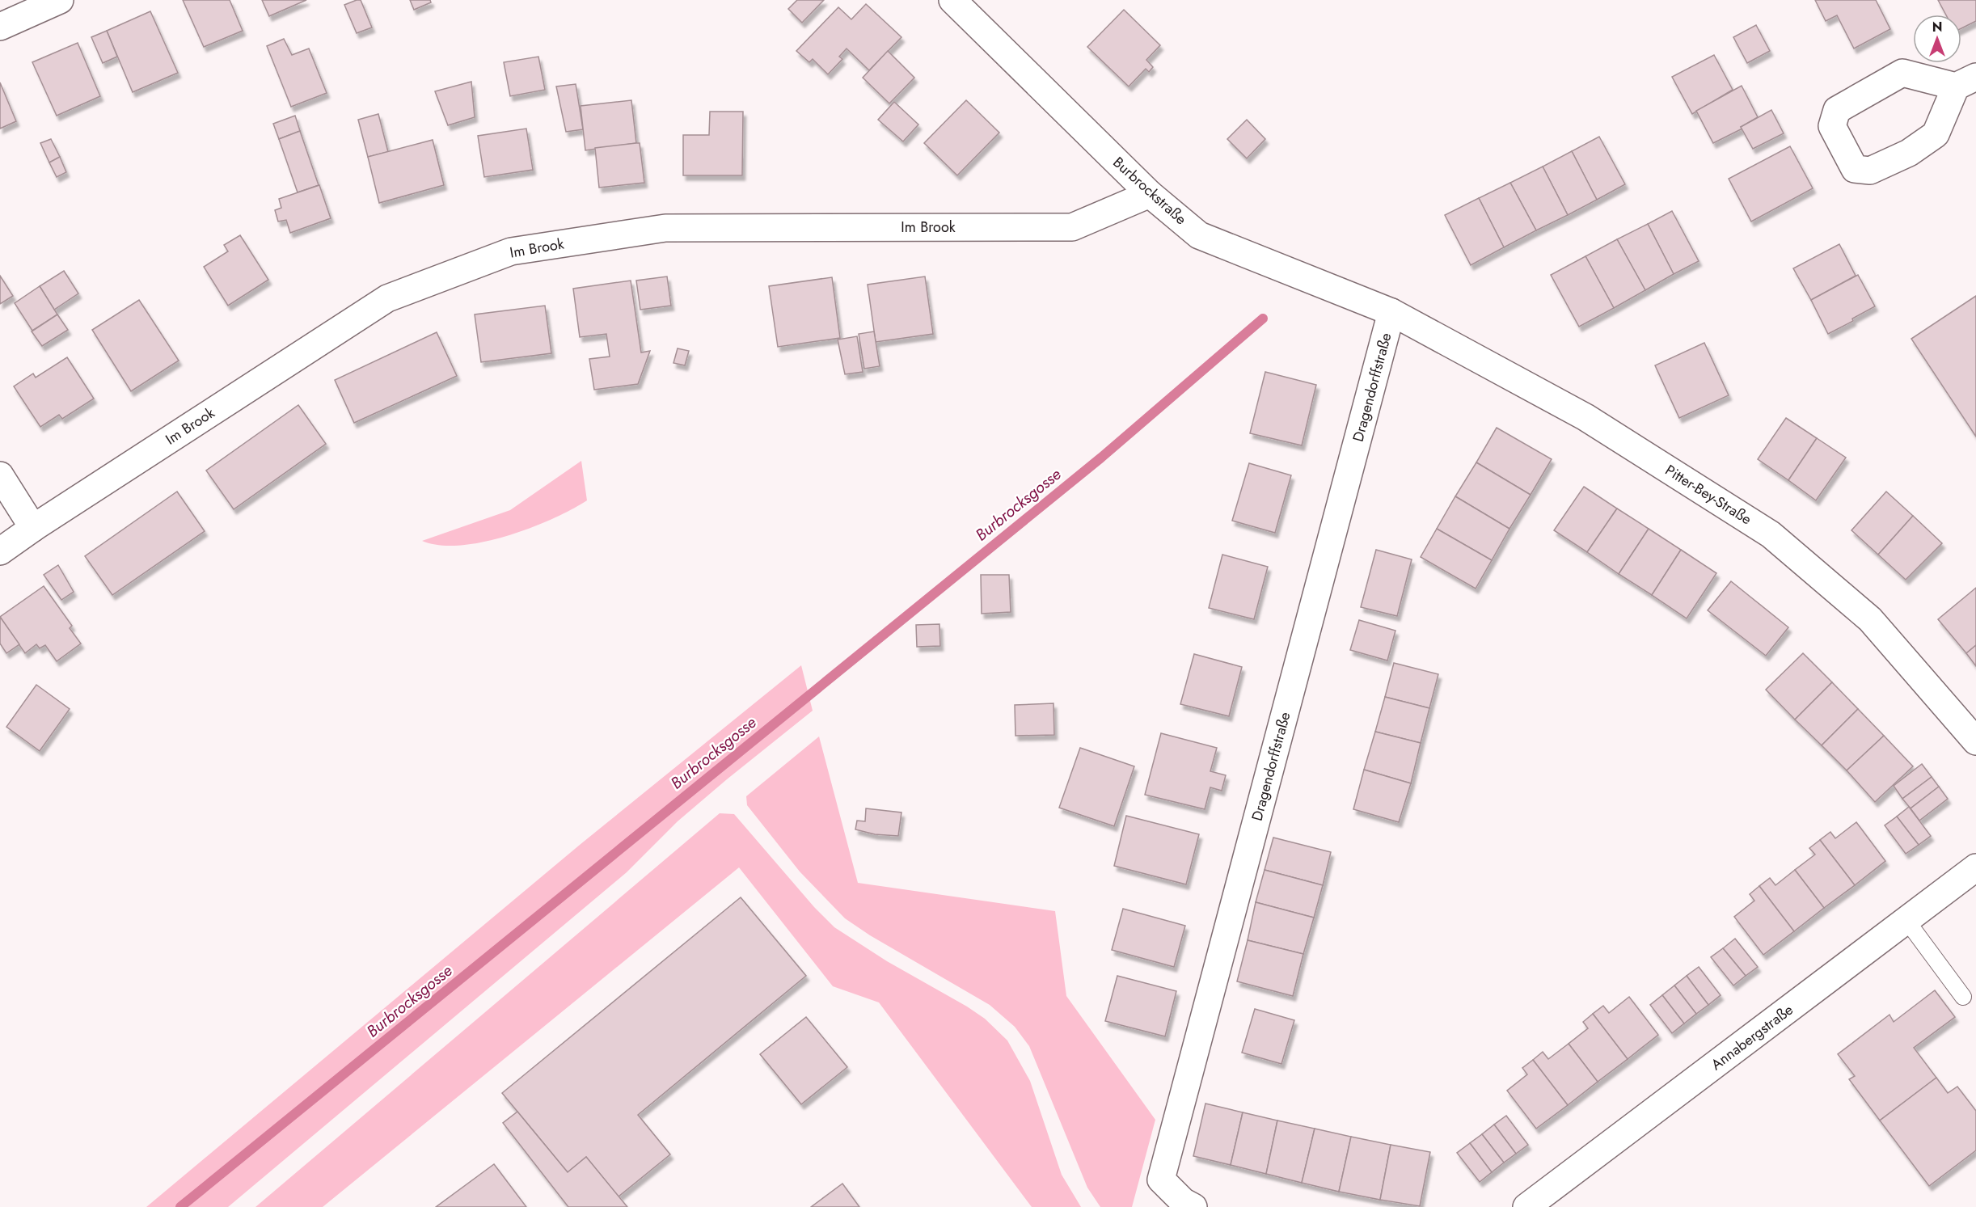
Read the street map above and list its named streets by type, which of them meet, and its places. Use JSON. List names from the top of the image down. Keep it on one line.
{"streets":{"street":["Burbrockstraße","Im Brook","Dragendorffstraße","Pitter-Bey-Straße","Annabergstraße"]},"crossings":[["Burbrockstraße","Im Brook"],["Burbrockstraße","Dragendorffstraße"],["Burbrockstraße","Pitter-Bey-Straße"],["Dragendorffstraße","Pitter-Bey-Straße"]],"water":["Burbrocksgosse"],"north":"top"}
